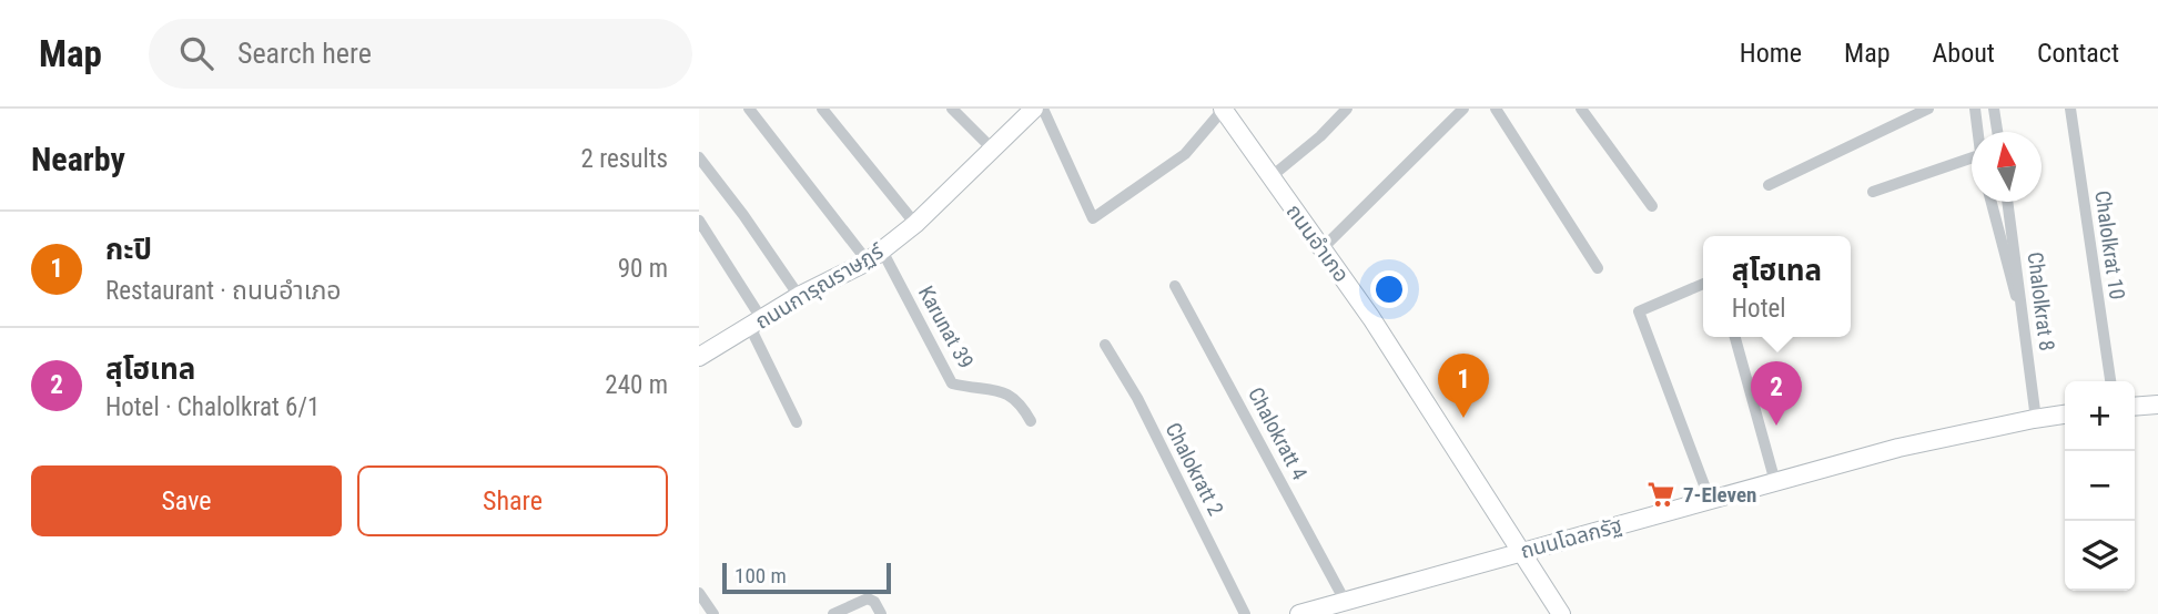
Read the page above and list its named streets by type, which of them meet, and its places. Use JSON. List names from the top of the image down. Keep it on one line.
{"streets":{"street":["ถนนอำเภอ","Chalolkrat 10","ถนนการุณราษฏร์","Chalolkrat 8","Karunat 39","Chalokratt 4","Chalokratt 2","ถนนโฉลกรัฐ"]},"crossings":[["ถนนอำเภอ","ถนนโฉลกรัฐ"],["ถนนการุณราษฏร์","Karunat 39"],["Chalolkrat 8","ถนนโฉลกรัฐ"],["Chalokratt 4","ถนนโฉลกรัฐ"]],"places":{"supermarket":["7-Eleven"]},"scale_bar":"100 m","north":"top","page":{"header":"Map","search":"Search here","nav":["Home","Map","About","Contact"],"heading":["Nearby","2 results"],"list":[{"mark":"1","name":"กะปิ","note":"Restaurant · ถนนอำเภอ","value":"90 m"},{"mark":"2","name":"สุโฮเทล","note":"Hotel · Chalolkrat 6/1","value":"240 m"}],"popup":["สุโฮเทล","Hotel"],"pins":["1","2"],"map_buttons":["+","−"],"buttons":["Save","Share"],"scale":"100 m"}}
